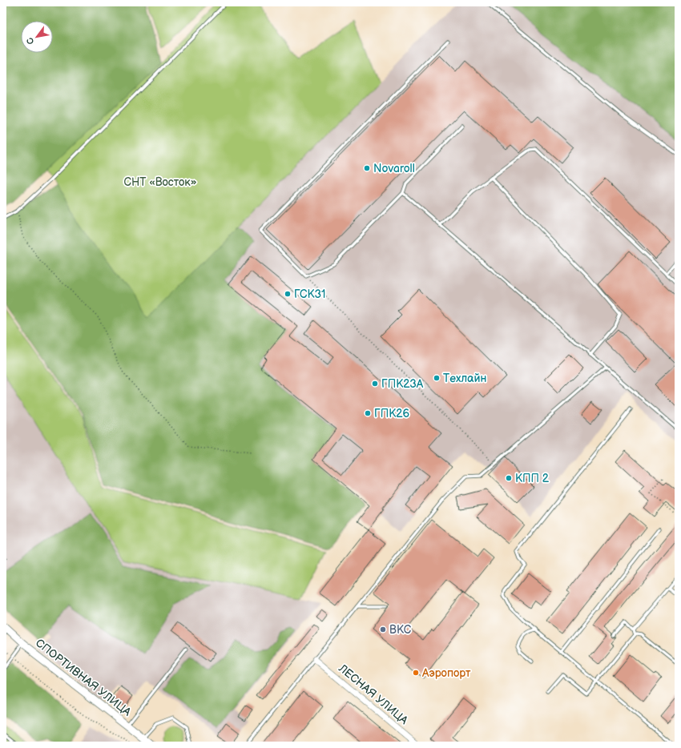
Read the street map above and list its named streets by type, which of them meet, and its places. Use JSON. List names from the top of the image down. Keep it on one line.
{"streets":{"street":["СПОРТИВНАЯ УЛИЦА","ЛЕСНАЯ УЛИЦА"]},"parks":["СНТ «Восток»"],"places":["Novaroll","ГСК31","Техлайн","ГПК23А","ГПК26","КПП 2","ВКС","Аэропорт"],"north":"bottom left"}
